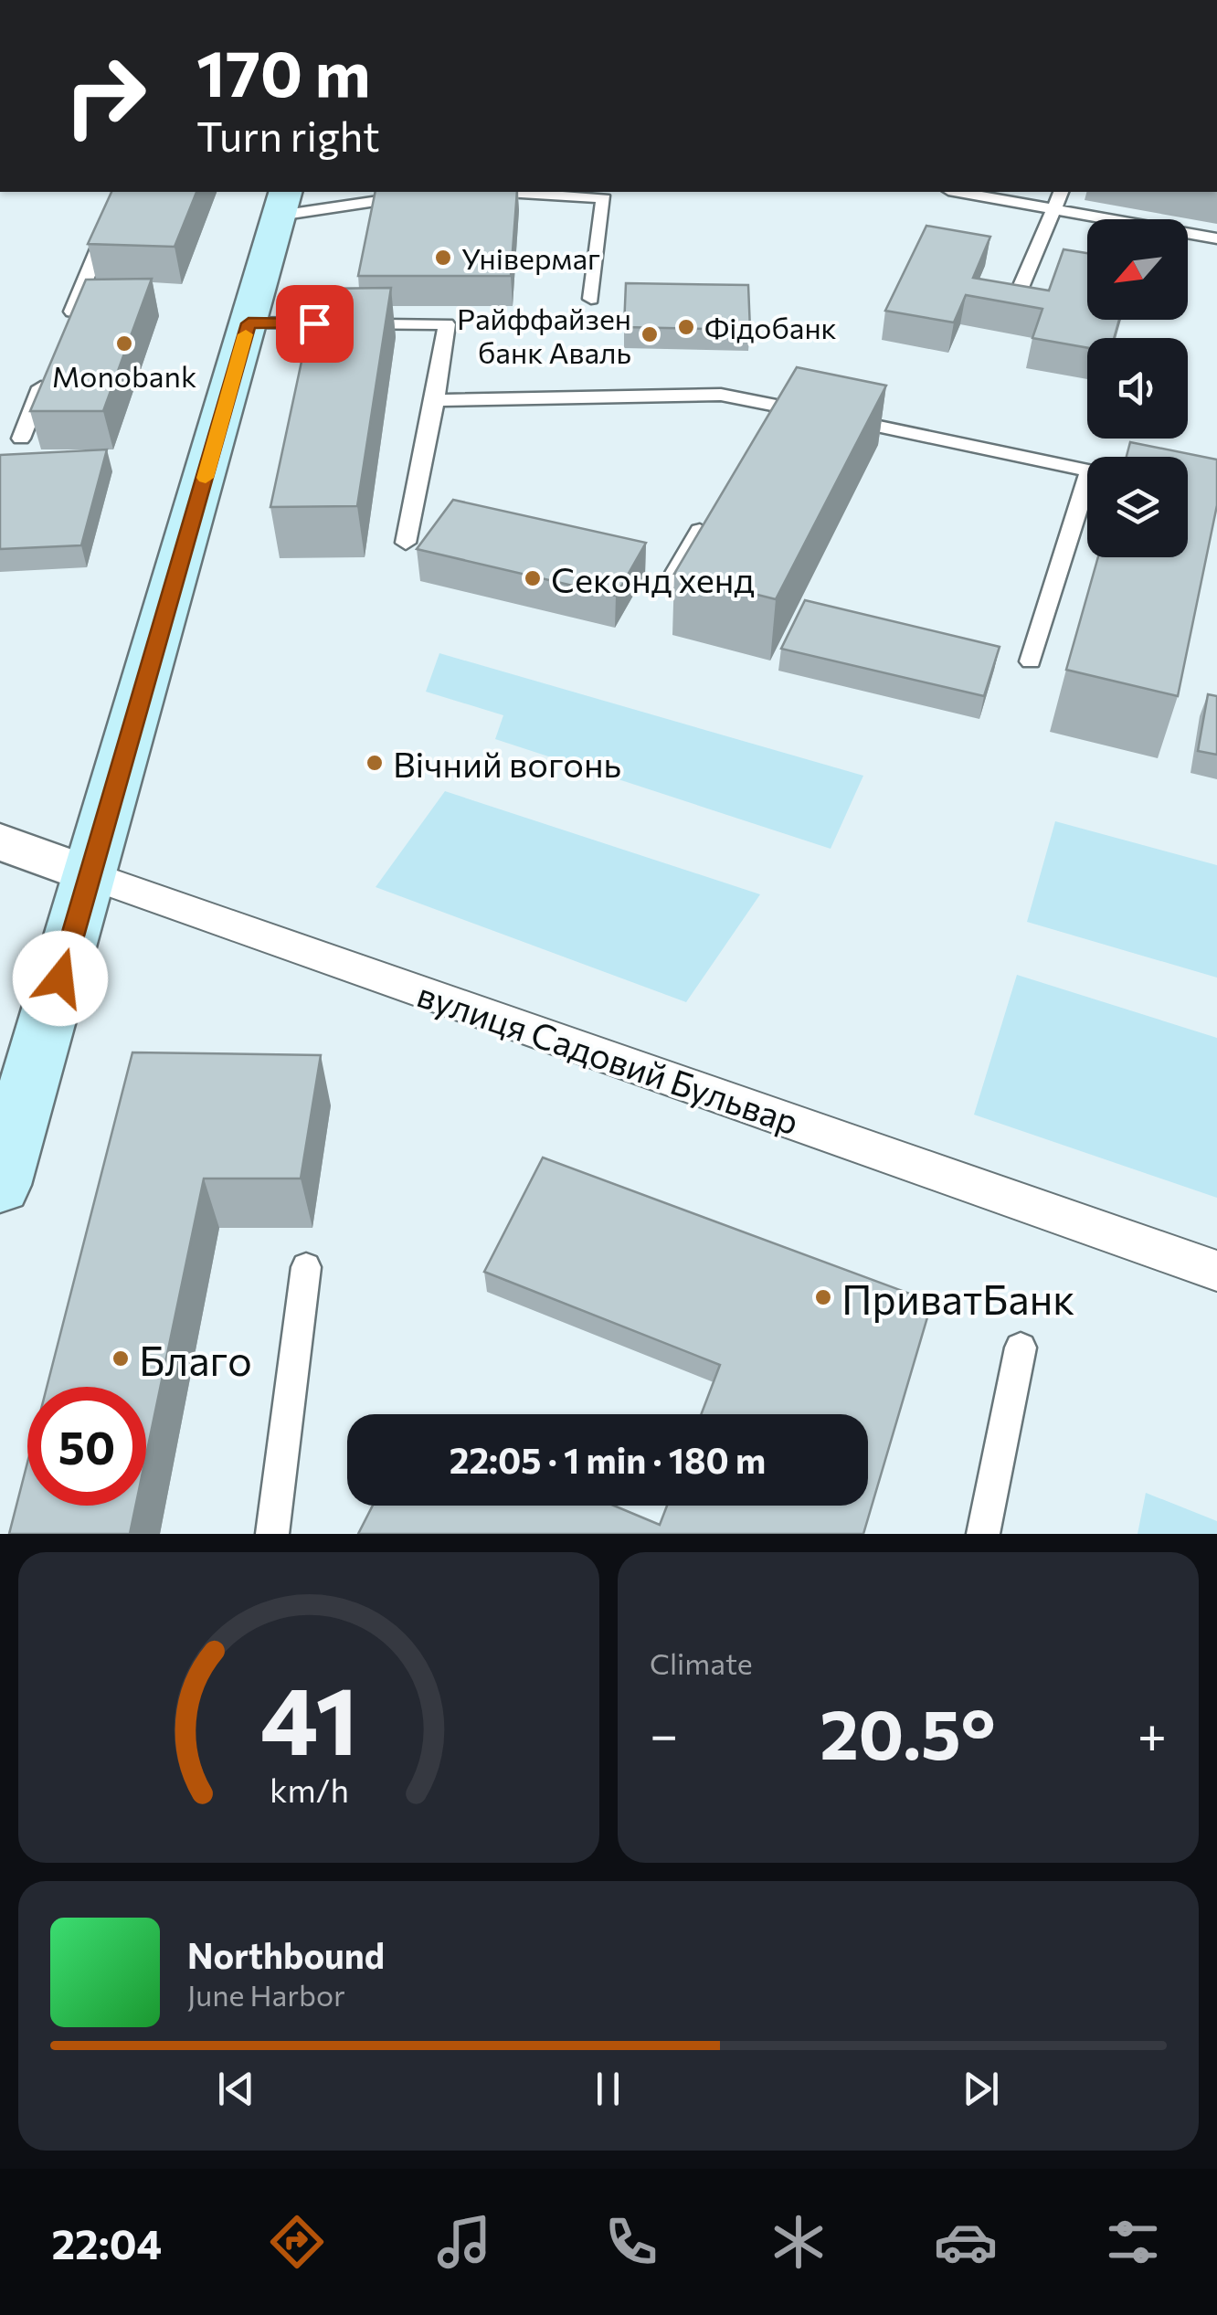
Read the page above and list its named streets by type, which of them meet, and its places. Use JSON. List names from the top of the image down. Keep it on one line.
{"streets":{"street":["вулиця Садовий Бульвар"]},"places":["Універмаг","Фідобанк","Райффайзен банк Аваль","Monobank","Секонд хенд","Вічний вогонь","ПриватБанк","Благо"],"north":"bottom left","page":{"turn":["170 m","Turn right"],"limit":"50","trip":"22:05 · 1 min · 180 m","tile":"Climate","heat":["−","20.5°","+"],"song":["Northbound","June Harbor"],"tabs":"22:04","gauge":["41","km/h"]}}
